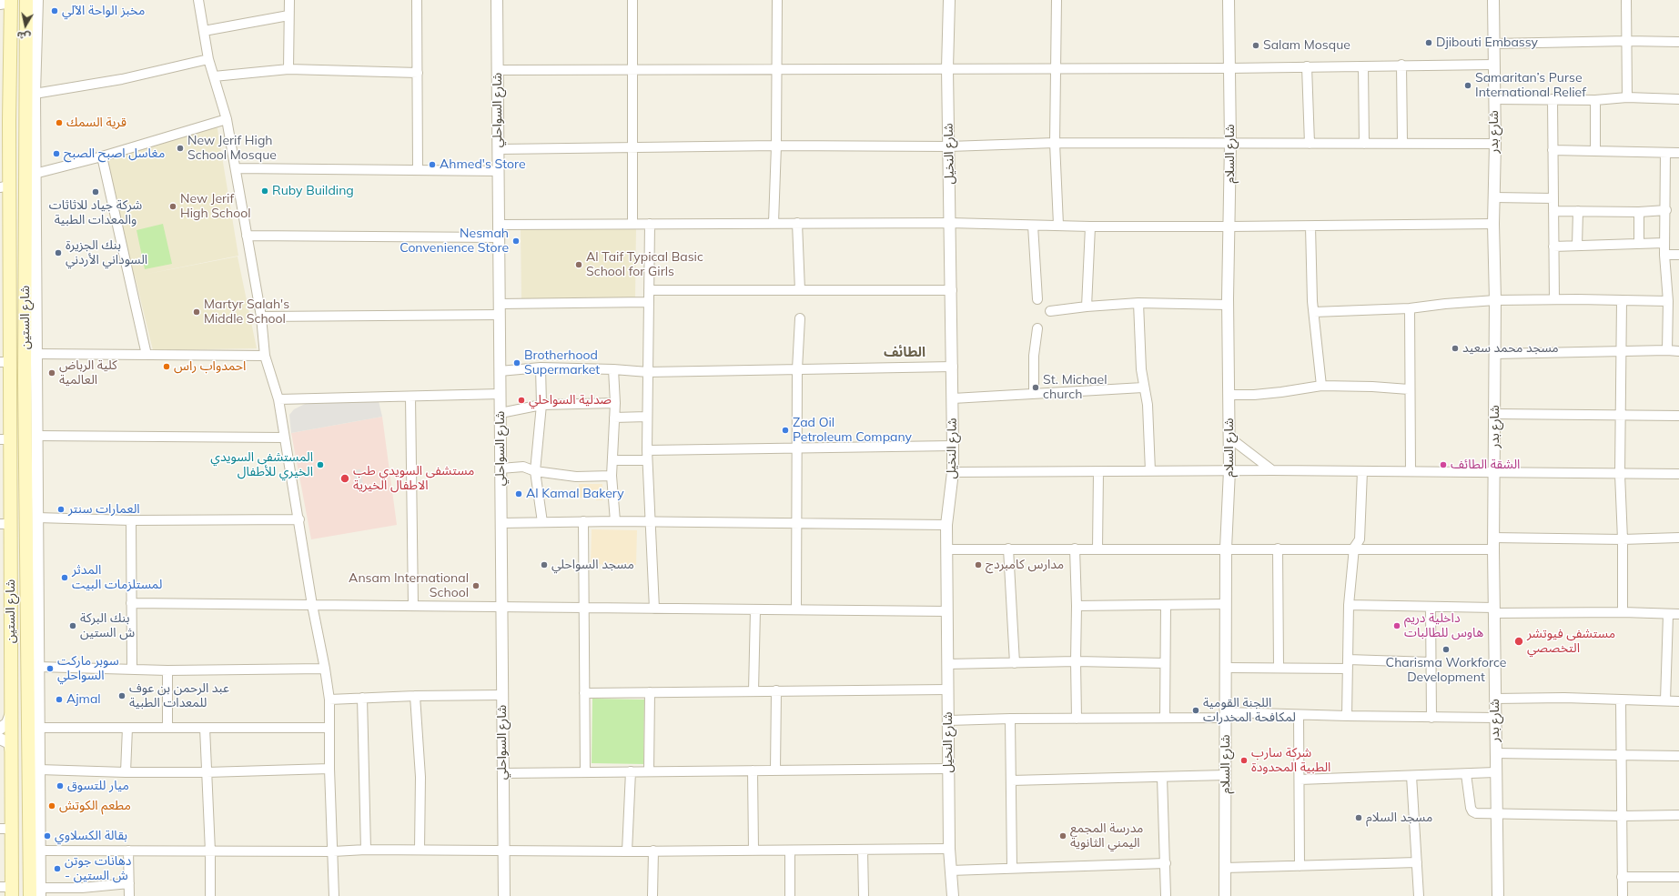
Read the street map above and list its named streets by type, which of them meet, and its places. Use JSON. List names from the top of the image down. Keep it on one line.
{"streets":{"main road":["شارع الستين"],"street":["شارع السواحلي","شارع بدر","شارع النخيل","شارع السلام"]},"districts":["الطائف"],"places":["مخبز الواحة الآلي","Djibouti Embassy","Salam Mosque","Samaritan’s Purse International Relief","قرية السمك","New Jerif High School Mosque","مغاسل اصبح الصبح","Ahmed's Store","Ruby Building","شركة جياد للاثاثات والمعدات الطبية","New Jerif High School","Nesmah Convenience Store","بنك الجزيرة السوداني الأردني","Al Taif Typical Basic School for Girls","Martyr Salah's Middle School","مسجد محمد سعيد","Brotherhood Supermarket","احمدواب راس","كلية الرباض العالمية","St. Michael church","صدلية السواحلي","Zad Oil Petroleum Company","المستشفى السويدي الخيري للأطفال","الشقة الطائف","مستشفى السويدي طب الاطفال الخيرية","Al Kamal Bakery","العمارات سنتر","مسجد السواحلي","مدارس كامبردج","المدثر لمستلزمات البيت","Ansam International School","بنك البركة ش الستين","داخلية دريم هاوس للطالبات","مستشفى فيوتشر التخصصي","Charisma Workforce Development","سوبر ماركت السواحلي","عبد الرحمن بن عوف للمعدات الطبية","Ajmal","اللجنة القومية لمكافحة المخدرات","شركة سارب الطبية المحدودة","ميار للتسوق","مطعم الكوتش","مسجد السلام","بقالة الكسلاوي","مدرسة المجمع اليمني الثانوية","دهانات جوتن - ش الستين"],"north":"bottom"}
